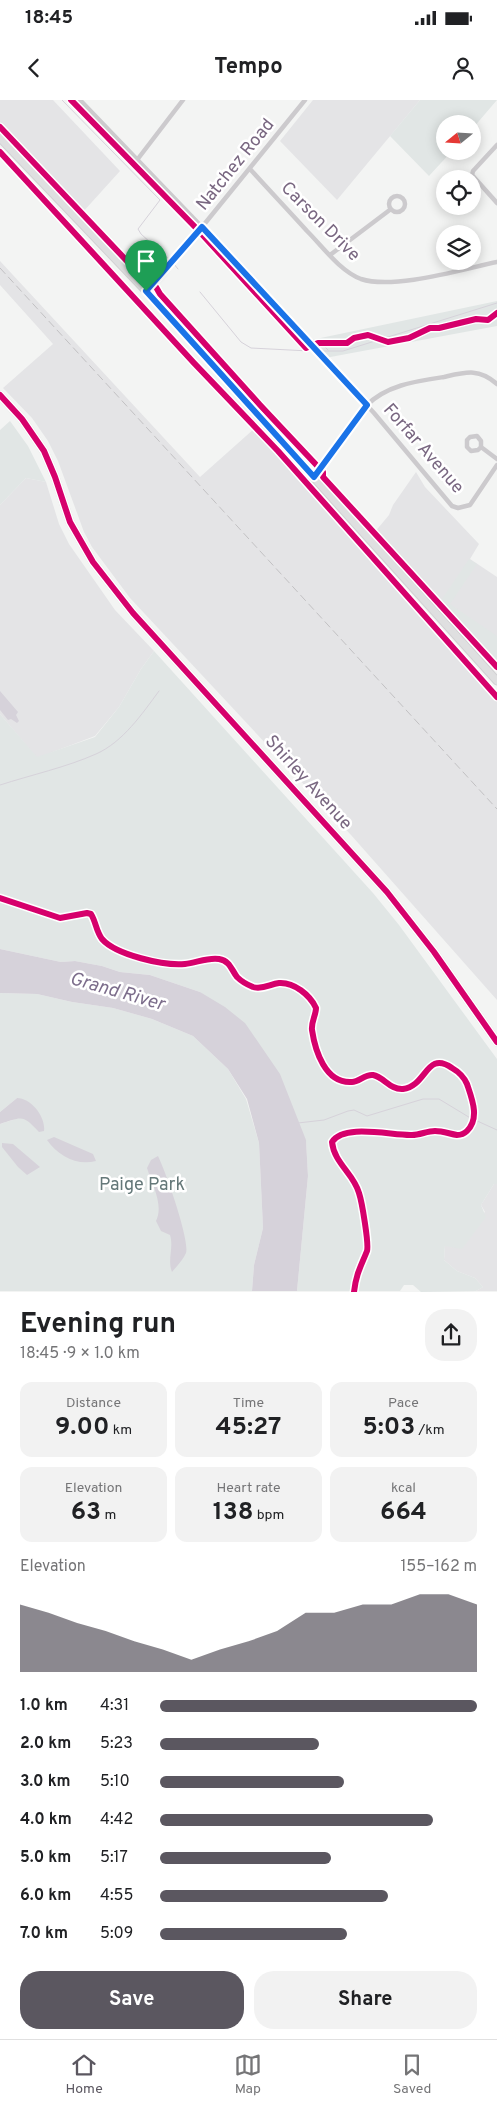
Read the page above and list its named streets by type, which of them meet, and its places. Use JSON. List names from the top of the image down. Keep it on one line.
{"streets":{"main road":["Shirley Avenue"],"street":["Natchez Road","Carson Drive","Forfar Avenue"]},"crossings":[["Natchez Road","Carson Drive"]],"water":["Grand River"],"parks":["Paige Park"],"north":"left","page":{"status":"18:45","header":"Tempo","heading":["Evening run","18:45 · 9 × 1.0 km"],"stats":[["Distance","9.00 km"],["Time","45:27"],["Pace","5:03 /km"],["Elevation","63 m"],["Heart rate","138 bpm"],["kcal","664"]],"chart":["Elevation","155–162 m"],"list":[{"name":"1.0 km","note":"4:31"},{"name":"2.0 km","note":"5:23"},{"name":"3.0 km","note":"5:10"},{"name":"4.0 km","note":"4:42"},{"name":"5.0 km","note":"5:17"},{"name":"6.0 km","note":"4:55"},{"name":"7.0 km","note":"5:09"}],"buttons":["Save","Share"],"tabs":["Home","Map","Saved"]}}
